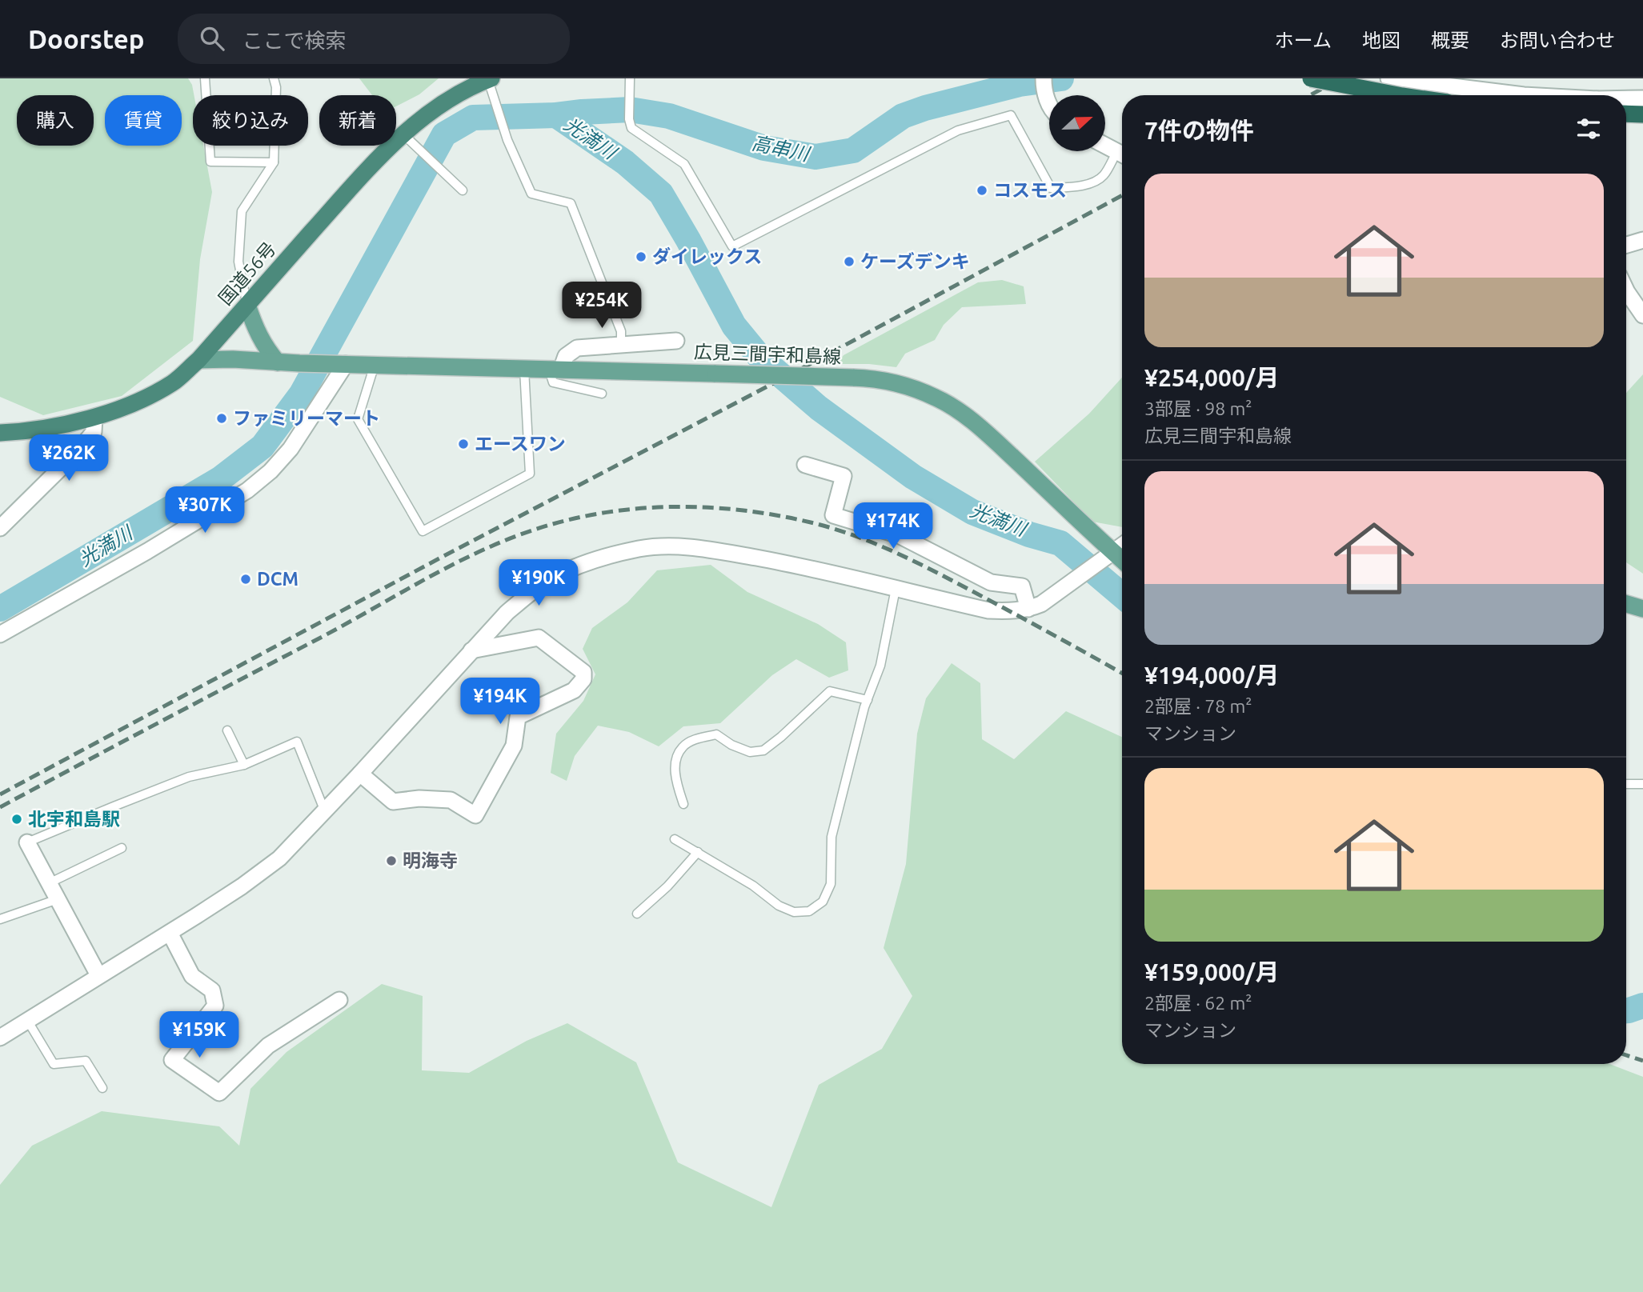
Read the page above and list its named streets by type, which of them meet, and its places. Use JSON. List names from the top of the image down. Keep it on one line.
{"streets":{"highway":["国道56号"],"main road":["広見三間宇和島線"]},"water":["光満川","高串川"],"places":["コスモス","ダイレックス","ケーズデンキ","ファミリーマート","エースワン","DCM","北宇和島駅","明海寺"],"north":"right","page":{"header":"Doorstep","search":"ここで検索","nav":["ホーム","地図","概要","お問い合わせ"],"chip":["購入","賃貸","絞り込み","新着"],"heading":"7件の物件","list":[{"name":"¥254,000/月","note":"3部屋 · 98 m² · 広見三間宇和島線"},{"name":"¥194,000/月","note":"2部屋 · 78 m² · マンション"},{"name":"¥159,000/月","note":"2部屋 · 62 m² · マンション"}],"price":["¥254K","¥262K","¥307K","¥174K","¥190K","¥194K","¥159K"]}}
